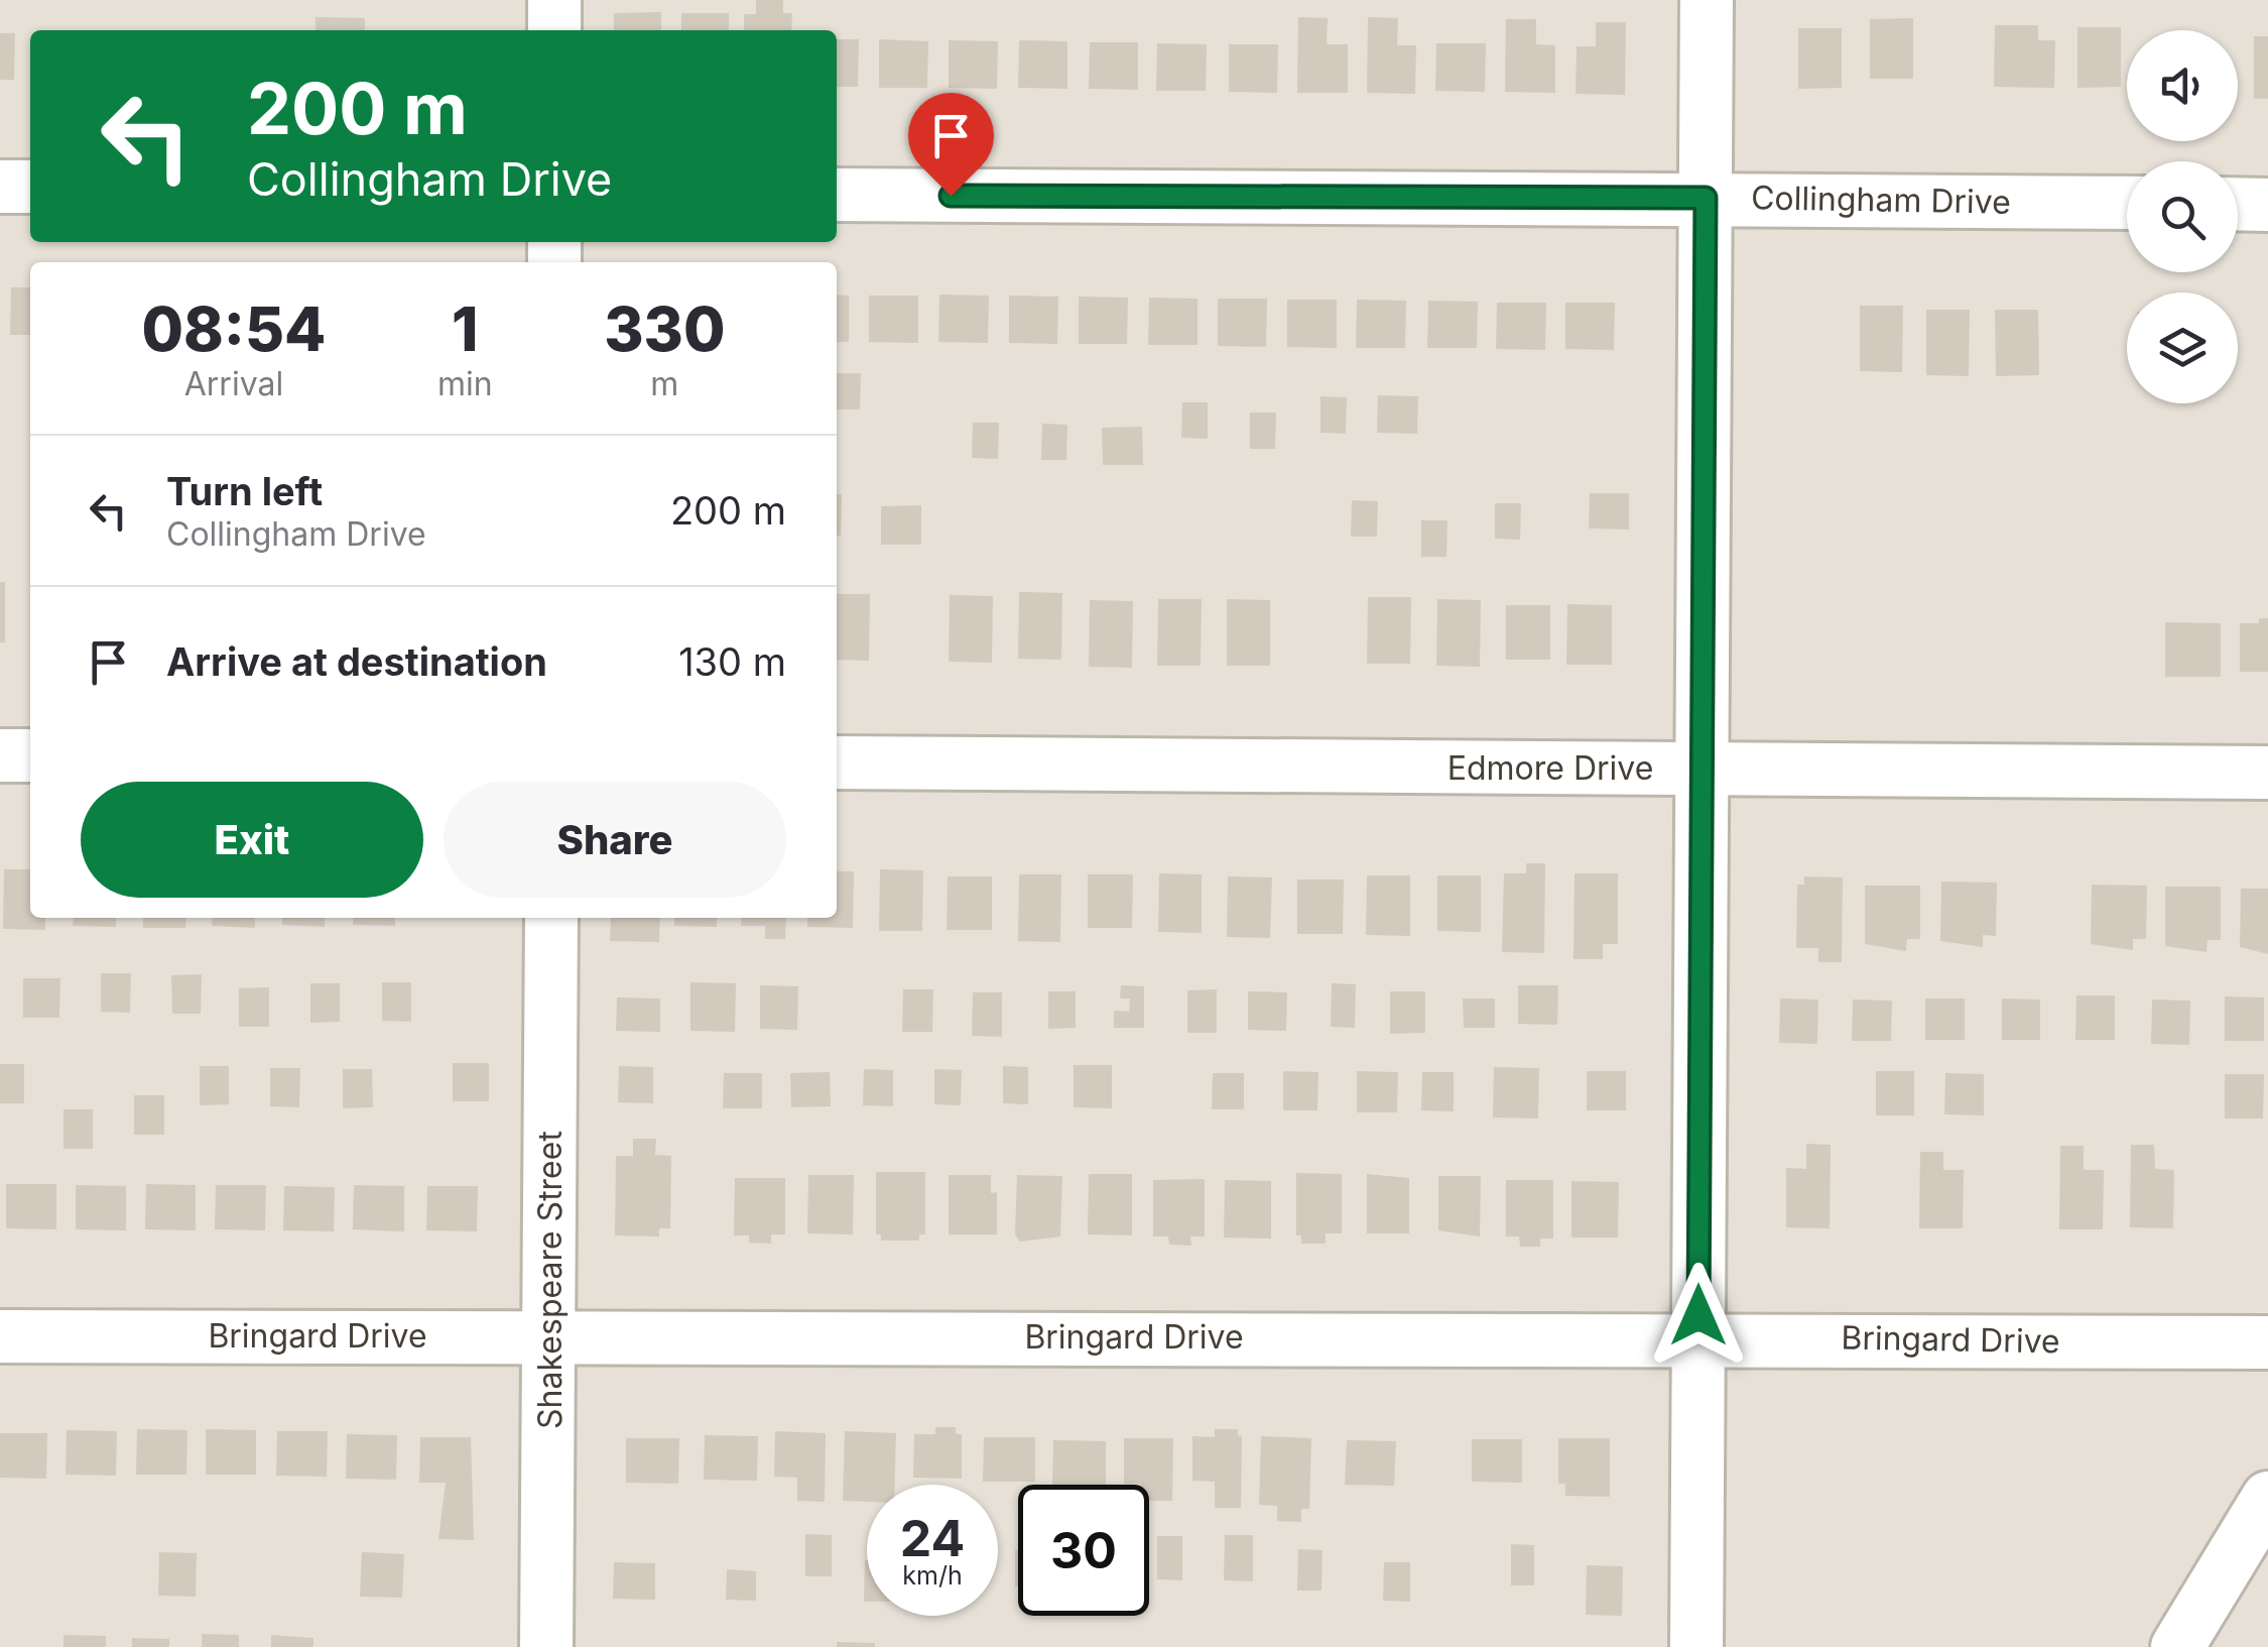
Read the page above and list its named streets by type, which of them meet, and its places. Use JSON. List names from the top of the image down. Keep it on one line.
{"streets":{"street":["Collingham Drive","Edmore Drive","Shakespeare Street","Bringard Drive"]},"crossings":[["Shakespeare Street","Bringard Drive"]],"page":{"turn":["200 m","Collingham Drive"],"eta":["08:54","Arrival","1","min","330","m"],"list":[{"name":"Turn left","note":"Collingham Drive","value":"200 m"},{"name":"Arrive at destination","value":"130 m"}],"buttons":["Exit","Share"],"speed":"24 km/h","limit":"30"}}
